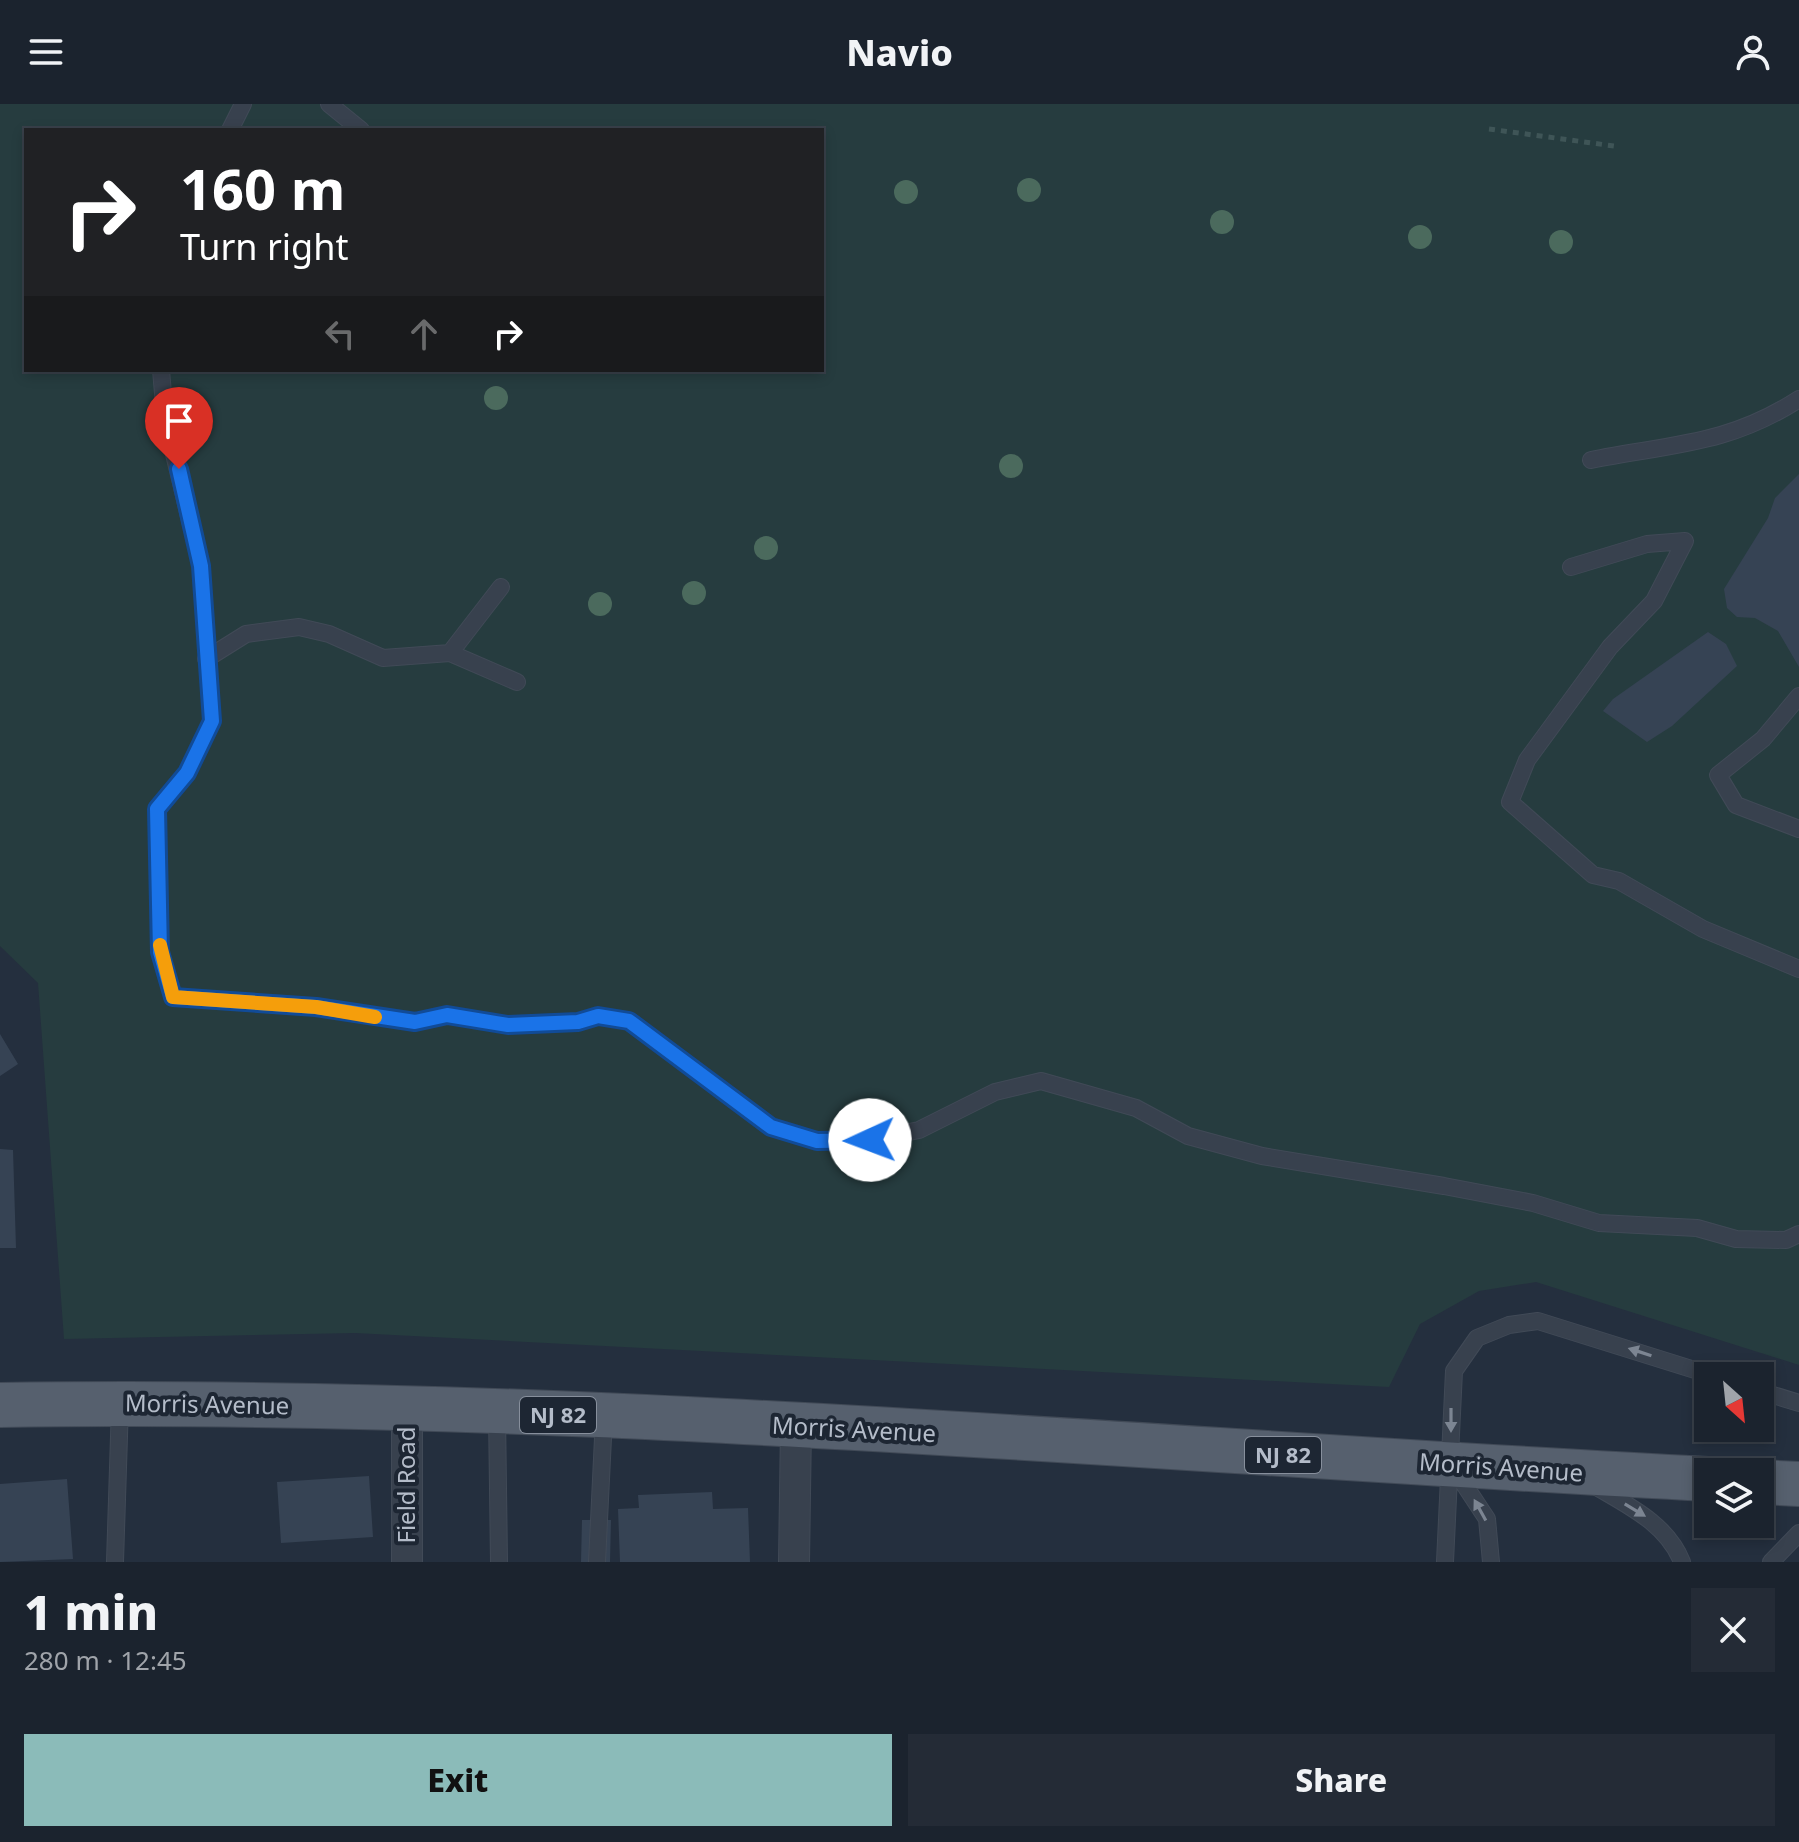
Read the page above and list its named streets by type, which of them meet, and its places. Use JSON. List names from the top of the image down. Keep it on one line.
{"streets":{"main road":["Morris Avenue","NJ 82"],"street":["Field Road"]},"crossings":[["Morris Avenue","Field Road"]],"north":"bottom right","page":{"header":"Navio","turn":["160 m","Turn right"],"heading":["1 min","280 m · 12:45"],"buttons":["Exit","Share"]}}
